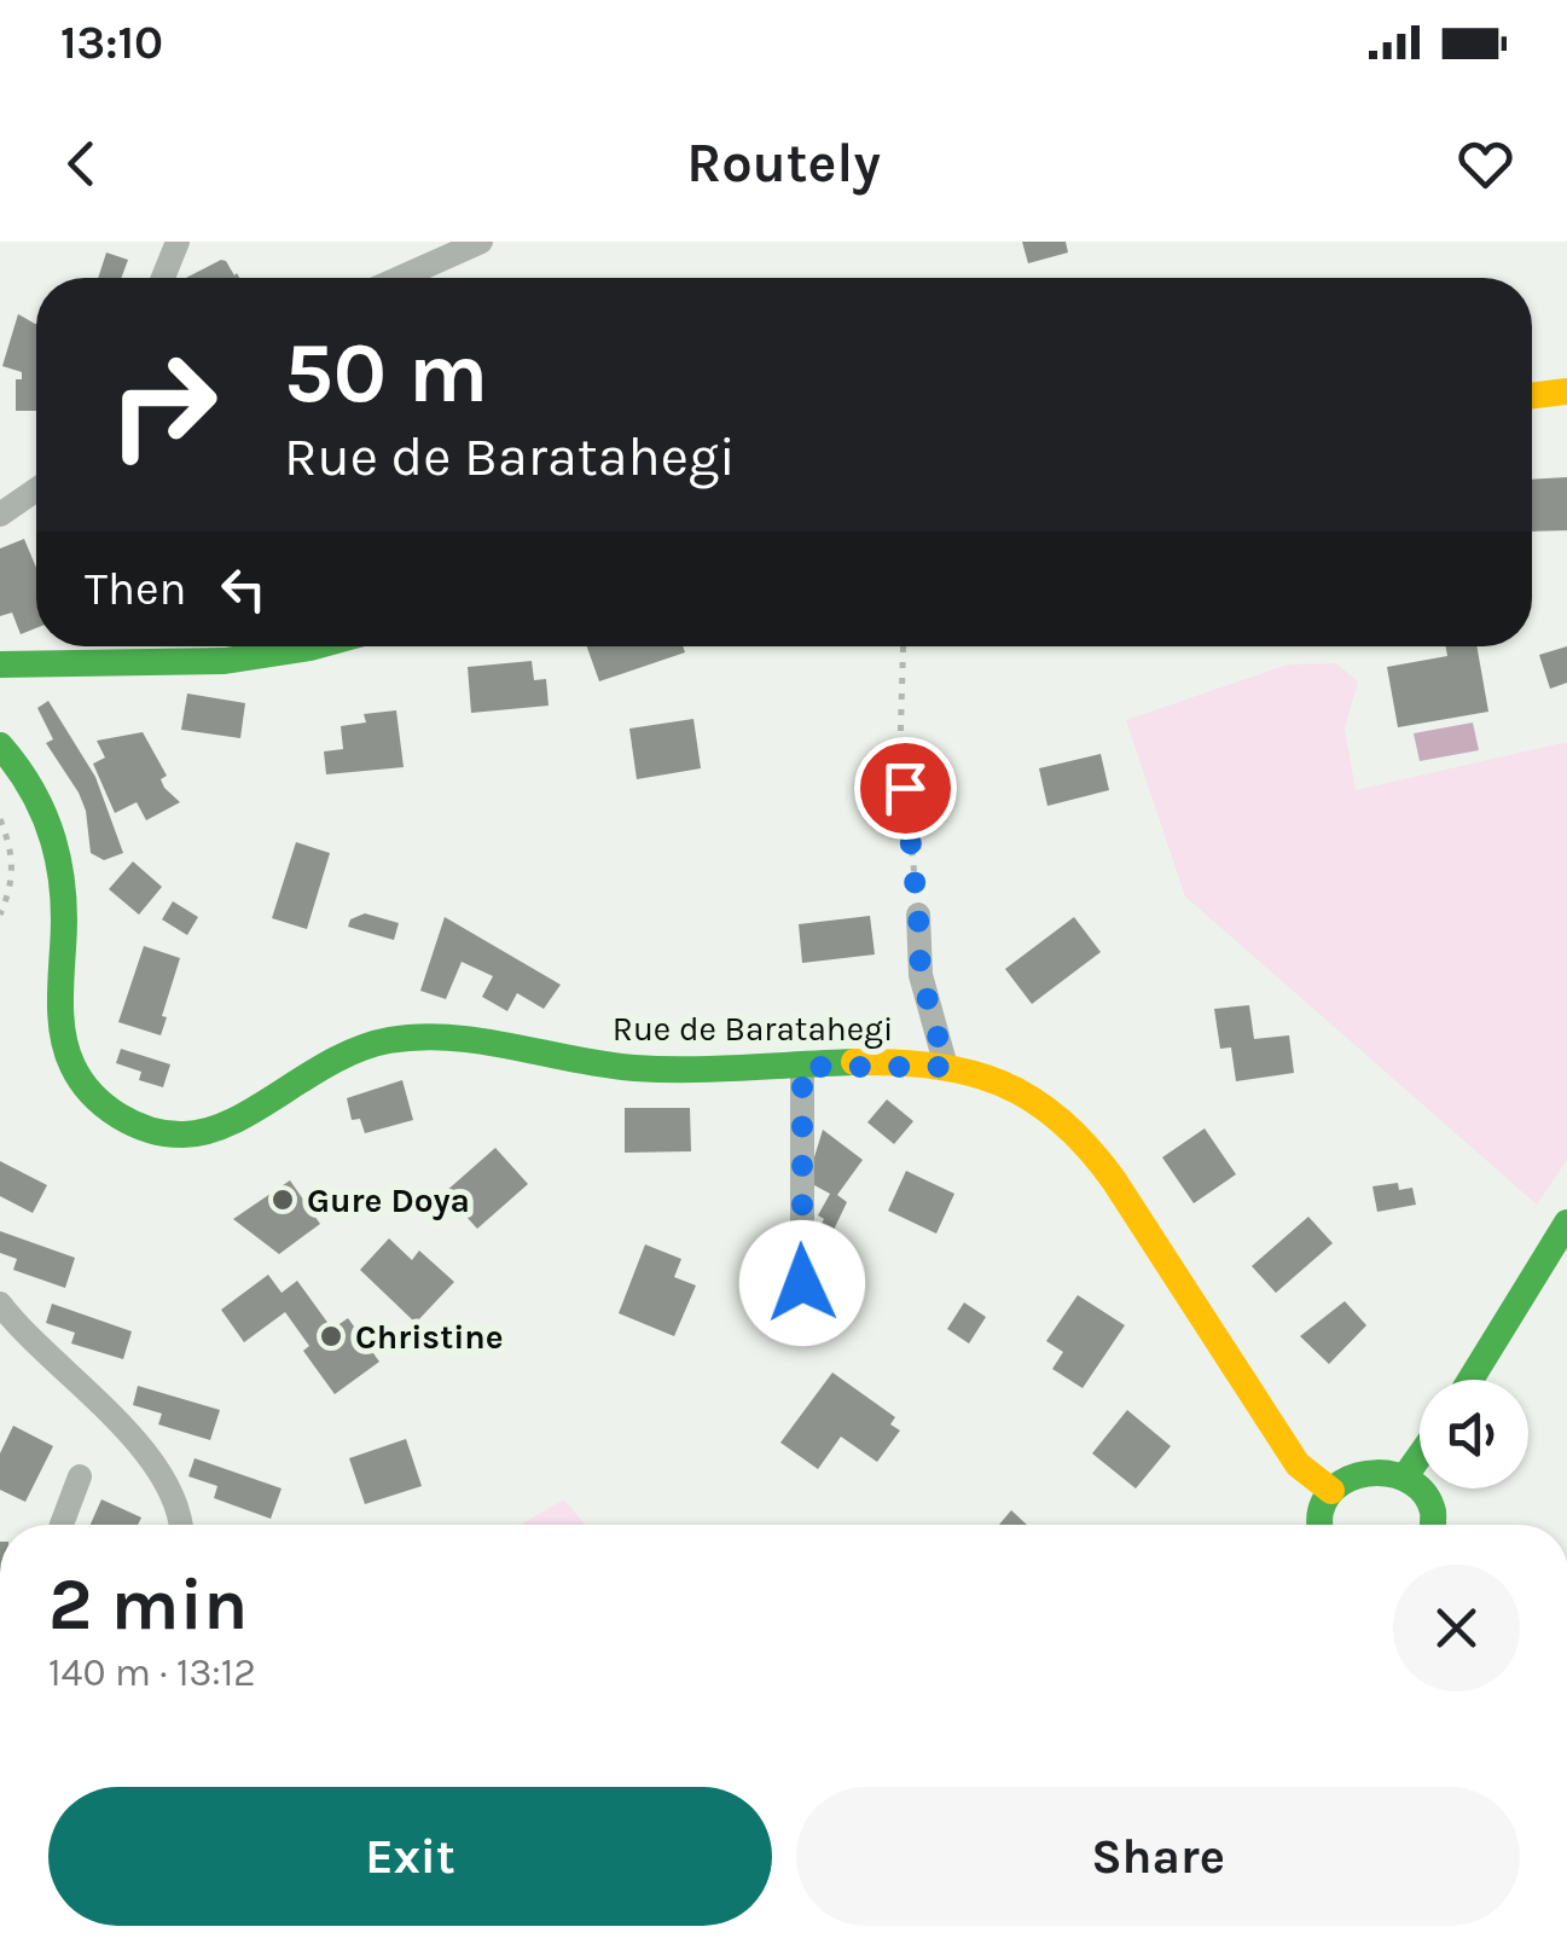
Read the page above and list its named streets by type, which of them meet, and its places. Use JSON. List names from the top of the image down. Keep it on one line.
{"streets":{"street":["Rue de Baratahegi"]},"places":["Gure Doya","Christine"],"page":{"status":"13:10","header":"Routely","turn":["50 m","Rue de Baratahegi"],"then":"Then","heading":["2 min","140 m · 13:12"],"buttons":["Exit","Share"]}}
